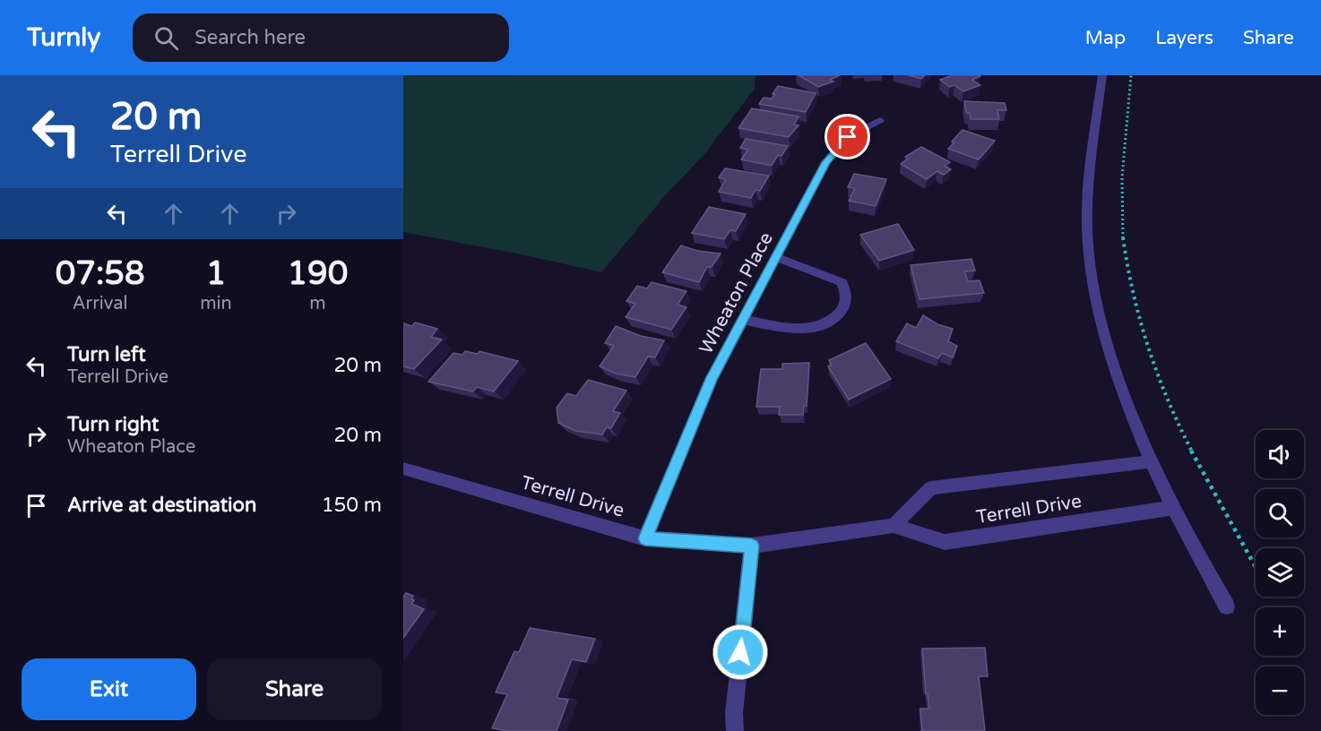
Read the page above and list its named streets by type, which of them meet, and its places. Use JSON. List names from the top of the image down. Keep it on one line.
{"streets":{"street":["Wheaton Place","Terrell Drive"]},"crossings":[["Wheaton Place","Terrell Drive"]],"page":{"header":"Turnly","search":"Search here","nav":["Map","Layers","Share"],"turn":["20 m","Terrell Drive"],"eta":["07:58","Arrival","1","min","190","m"],"list":[{"name":"Turn left","note":"Terrell Drive","value":"20 m"},{"name":"Turn right","note":"Wheaton Place","value":"20 m"},{"name":"Arrive at destination","value":"150 m"}],"map_buttons":["+","−"],"buttons":["Exit","Share"]}}
